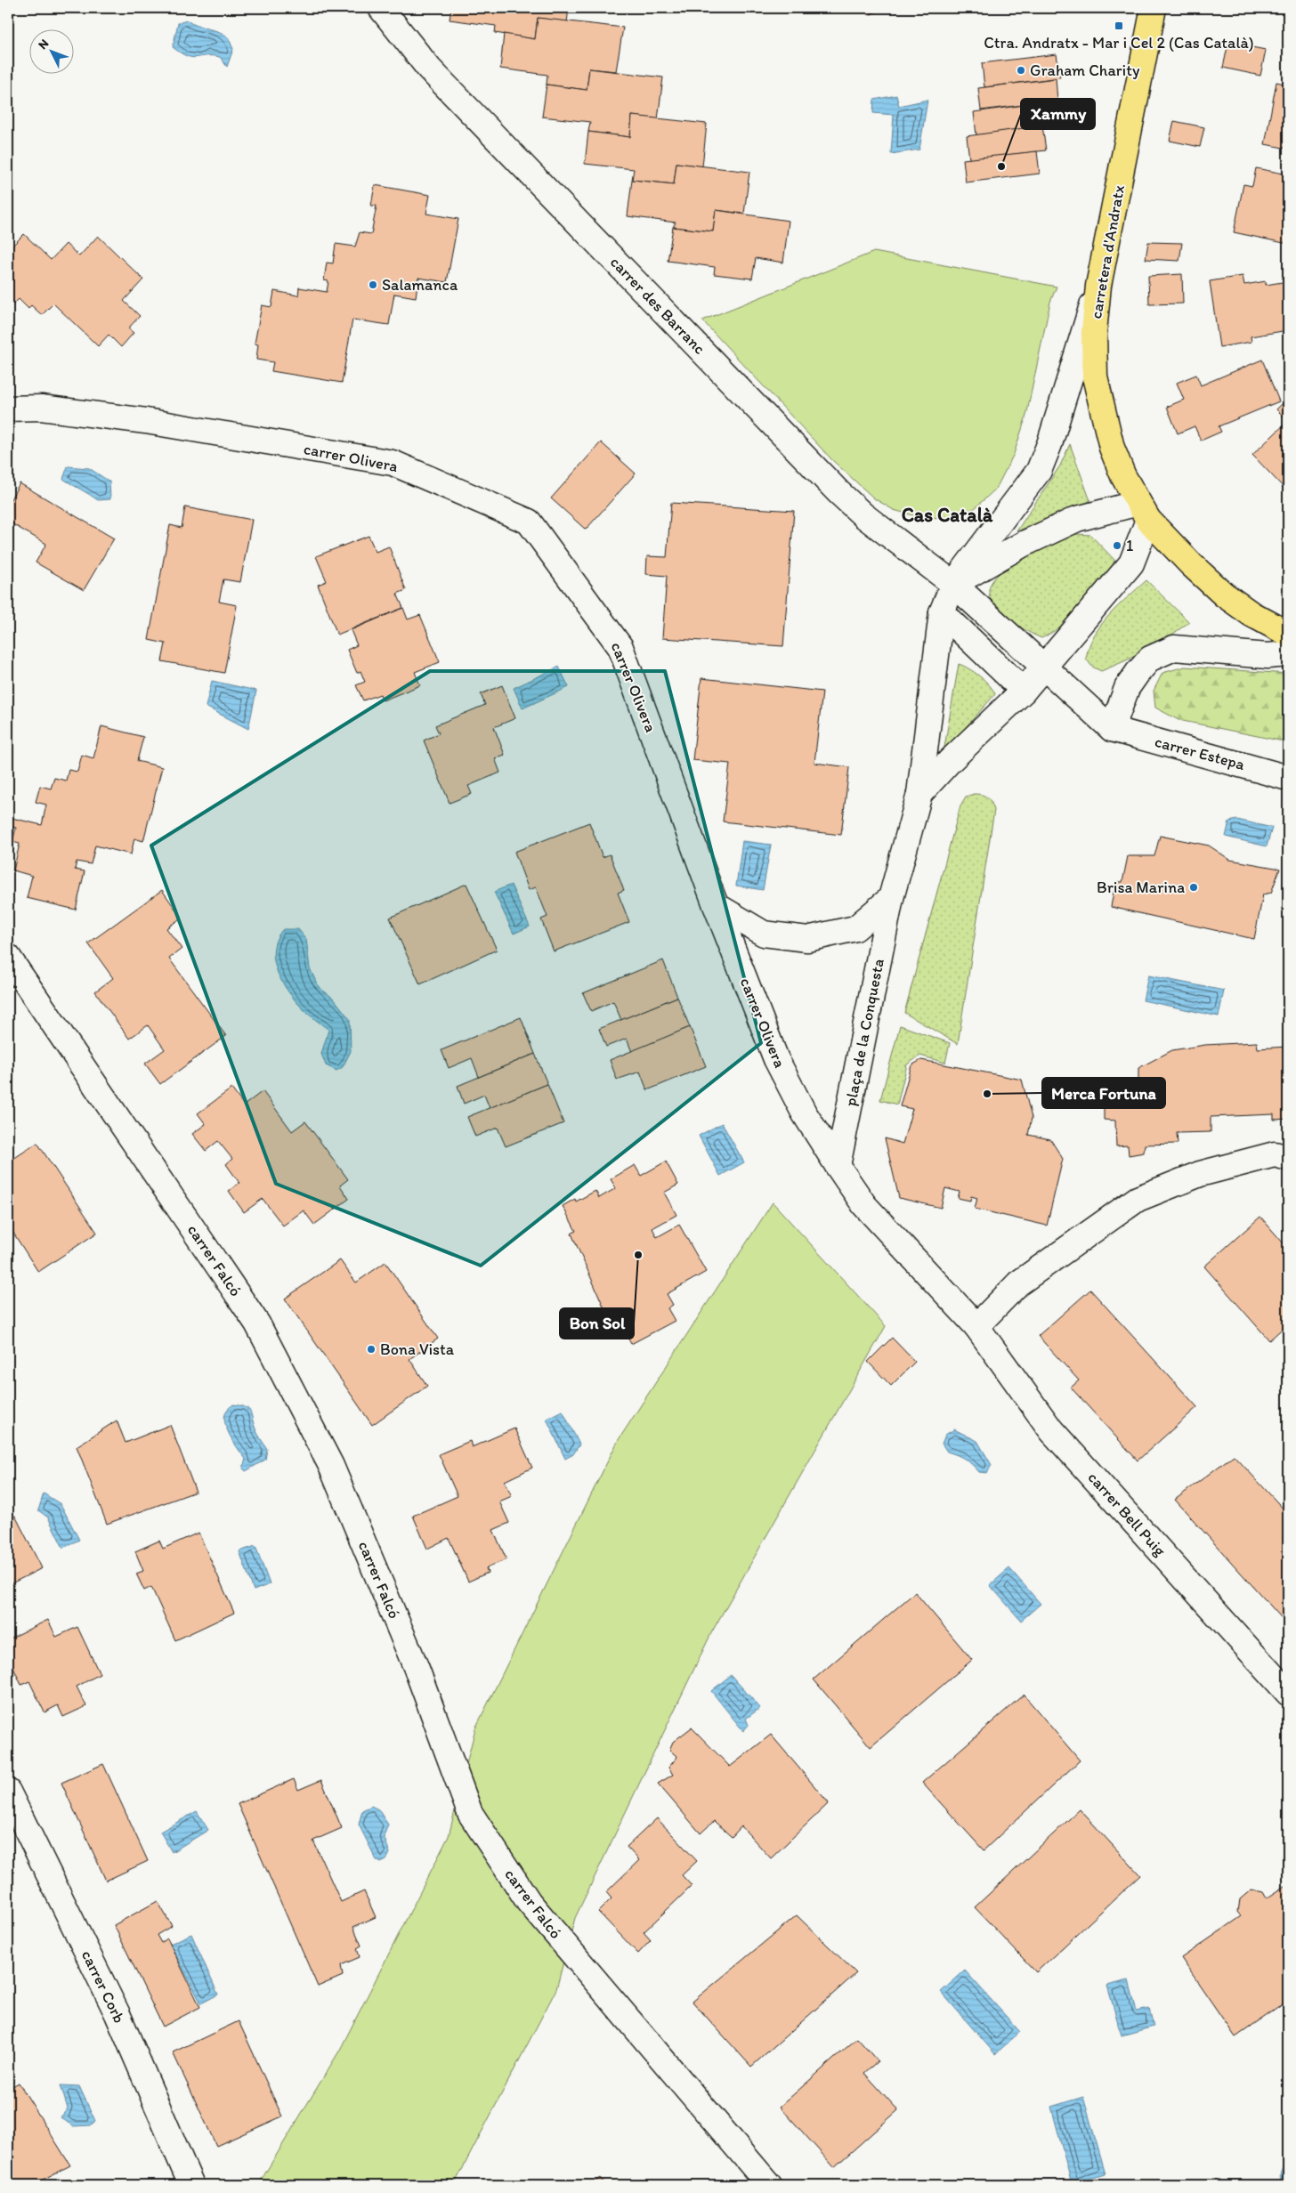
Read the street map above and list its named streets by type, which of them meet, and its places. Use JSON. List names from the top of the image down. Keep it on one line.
{"streets":{"main road":["carretera d'Andratx"],"street":["carrer des Barranc","carrer Olivera","carrer Estepa","plaça de la Conquesta","carrer Falcó","carrer Bell Puig","carrer Corb"]},"crossings":[["carretera d'Andratx","plaça de la Conquesta"],["carrer des Barranc","plaça de la Conquesta"],["carrer Olivera","plaça de la Conquesta"],["carrer Olivera","carrer Bell Puig"]],"districts":["Cas Català"],"places":{"transit":["Ctra. Andratx - Mar i Cel 2 (Cas Català)"],"other":["Graham Charity","Xammy","Salamanca","1","Brisa Marina","Merca Fortuna","Bon Sol","Bona Vista"]},"north":"top left"}
